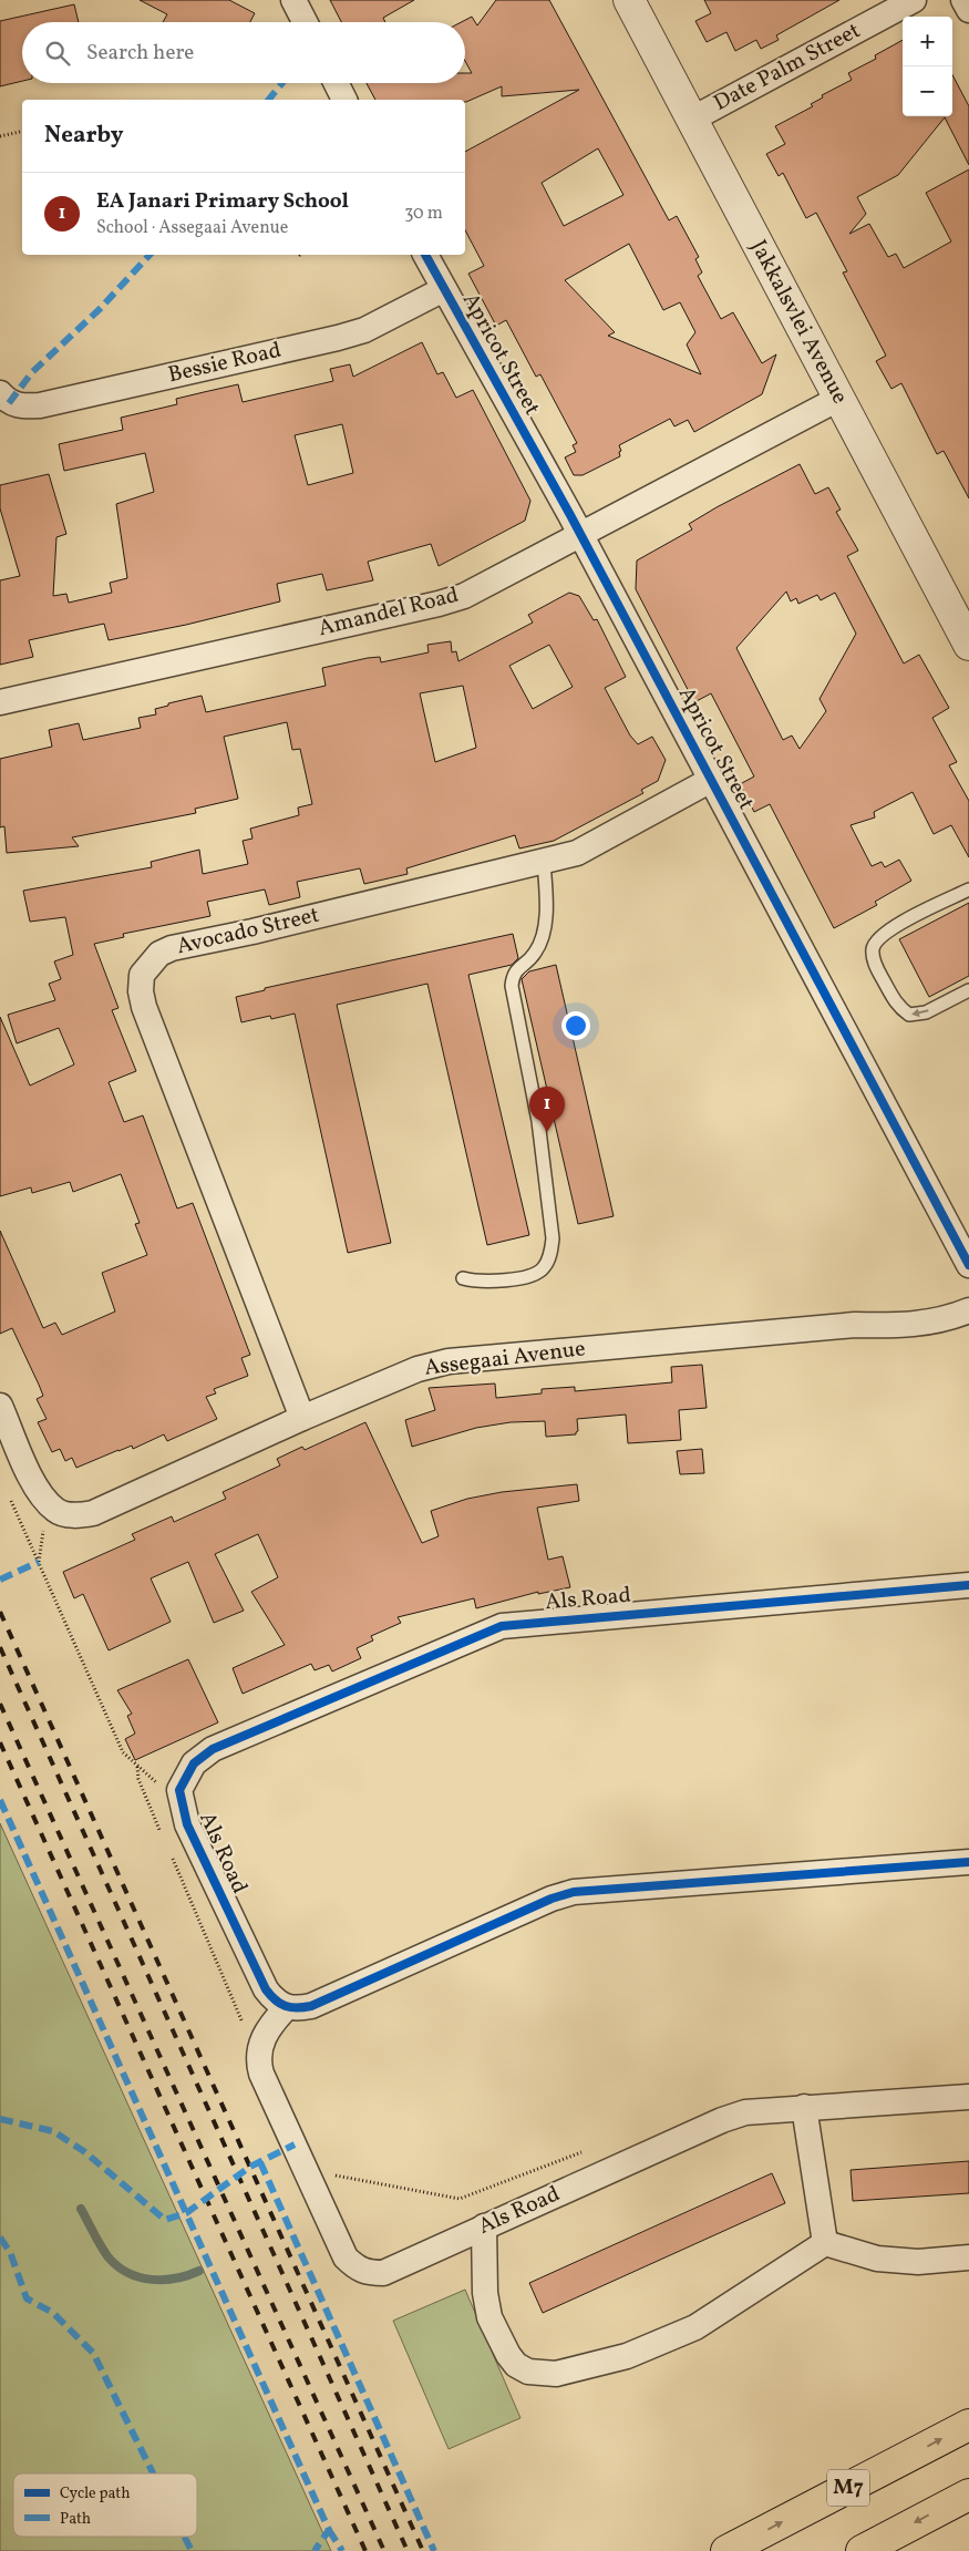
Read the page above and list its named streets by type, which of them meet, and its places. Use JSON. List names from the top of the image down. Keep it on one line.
{"streets":{"highway":["M7"],"street":["Date Palm Street","Jakkalsvlei Avenue","Apricot Street","Bessie Road","Amandel Road","Avocado Street","Assegaai Avenue","Als Road"]},"crossings":[["Date Palm Street","Jakkalsvlei Avenue"],["Jakkalsvlei Avenue","Amandel Road"],["Apricot Street","Bessie Road"],["Apricot Street","Amandel Road"],["Apricot Street","Avocado Street"],["Avocado Street","Assegaai Avenue"]],"legend":["Cycle path","Path"],"page":{"map_buttons":["+","−"],"search":"Search here","heading":"Nearby","list":[{"mark":"1","name":"EA Janari Primary School","note":"School · Assegaai Avenue","value":"30 m"}],"pins":"1"}}
